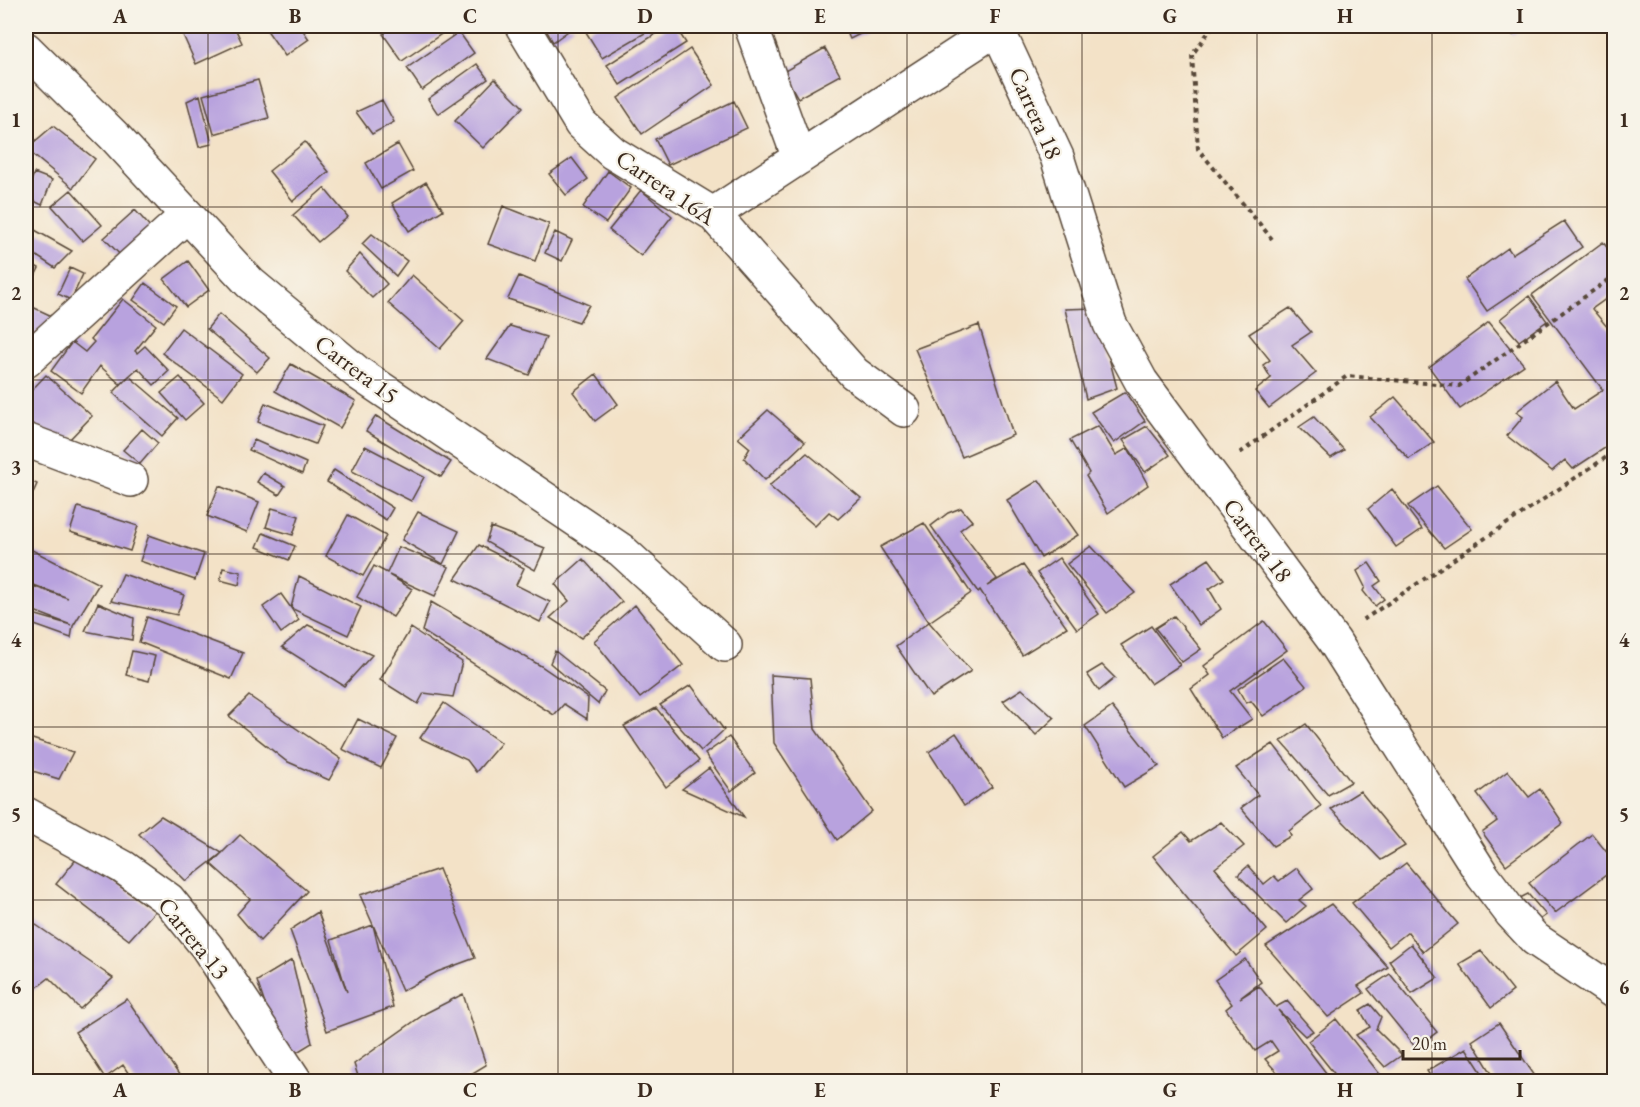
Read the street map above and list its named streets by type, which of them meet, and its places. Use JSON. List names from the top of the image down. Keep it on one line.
{"streets":{"street":["Carrera 18","Carrera 16A","Carrera 15","Carrera 13"]},"scale_bar":"20 m","grid":{"columns":["A","B","C","D","E","F","G","H","I"],"rows":["1","2","3","4","5","6"]}}
